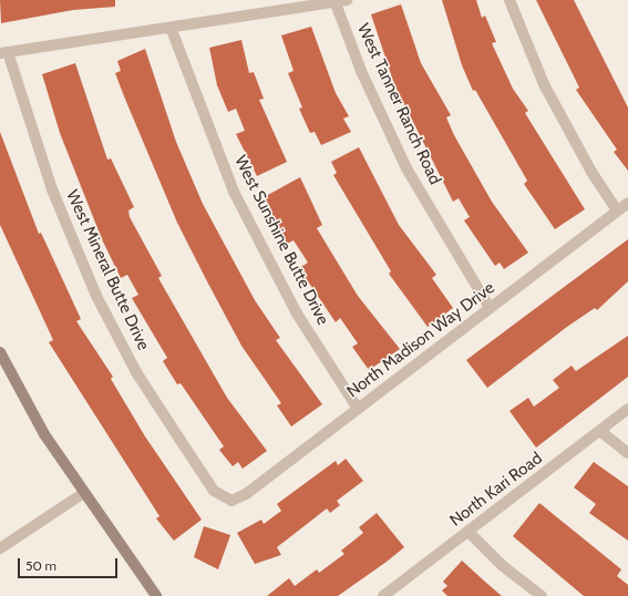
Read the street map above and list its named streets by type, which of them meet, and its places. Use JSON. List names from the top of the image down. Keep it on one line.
{"streets":{"street":["West Tanner Ranch Road","West Sunshine Butte Drive","West Mineral Butte Drive","North Madison Way Drive","North Kari Road"]},"crossings":[["West Tanner Ranch Road","North Madison Way Drive"],["West Sunshine Butte Drive","North Madison Way Drive"],["West Mineral Butte Drive","North Madison Way Drive"]],"scale_bar":"50 m"}
